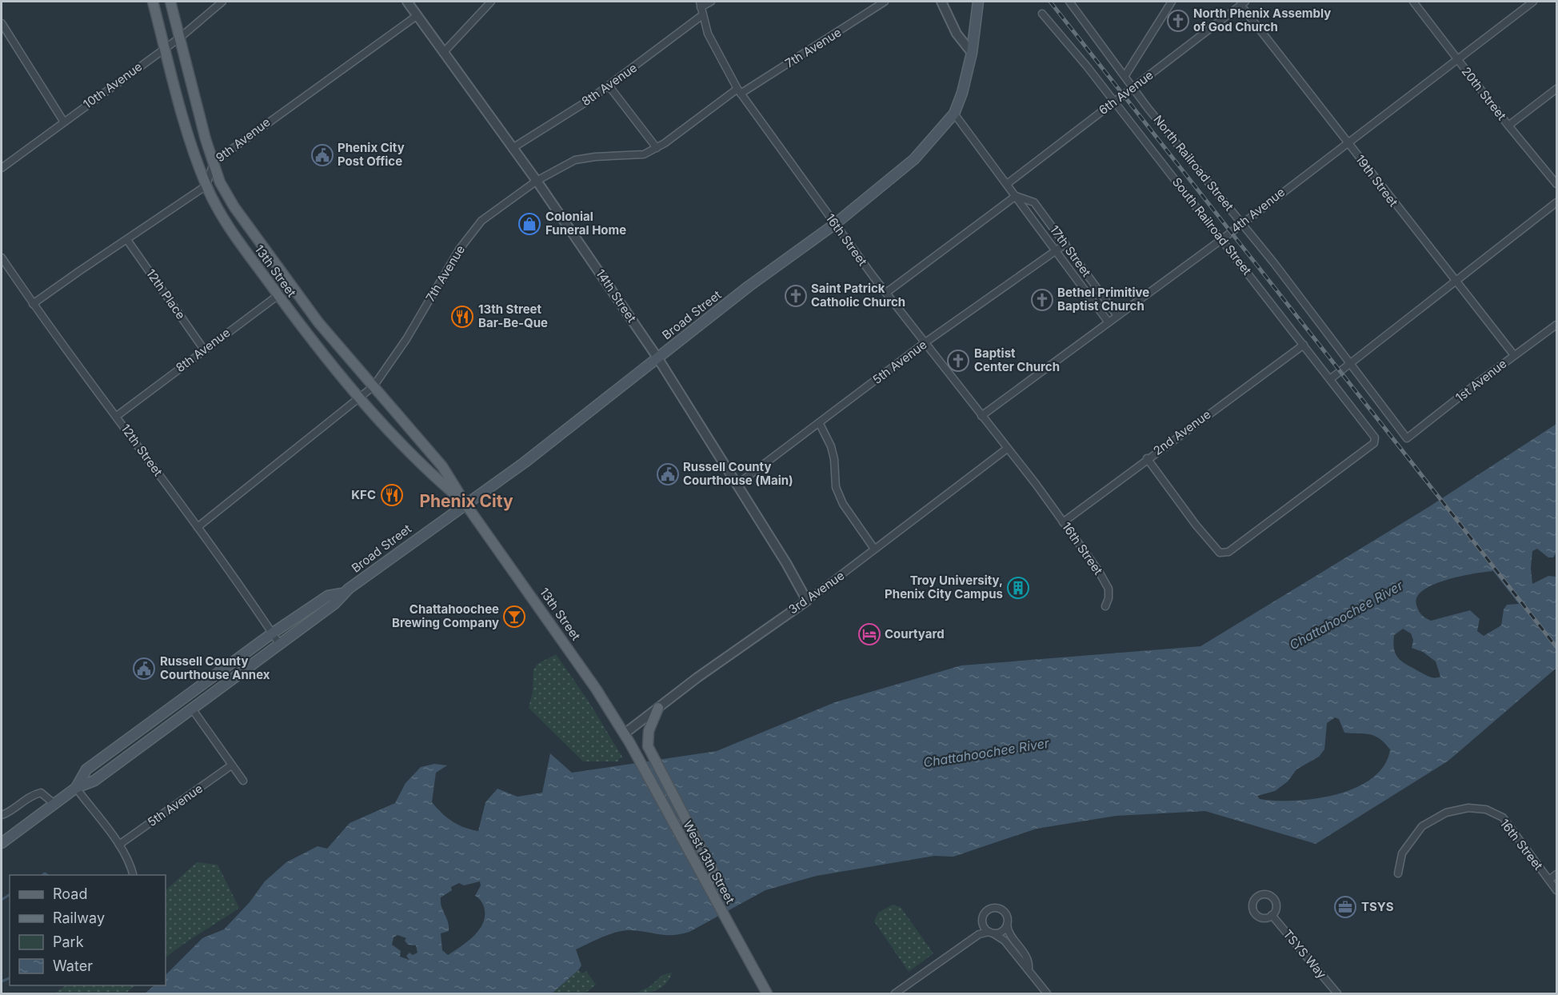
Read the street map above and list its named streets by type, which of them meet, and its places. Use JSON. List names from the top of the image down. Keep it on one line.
{"streets":{"main road":["13th Street","Broad Street","West 13th Street"],"street":["7th Avenue","8th Avenue","10th Avenue","6th Avenue","20th Street","9th Avenue","North Railroad Street","19th Street","4th Avenue","South Railroad Street","16th Street","17th Street","12th Place","14th Street","5th Avenue","1st Avenue","2nd Avenue","12th Street","3rd Avenue","TSYS Way"]},"crossings":[["7th Avenue","16th Street"],["7th Avenue","13th Street"],["7th Avenue","14th Street"],["7th Avenue","12th Street"],["8th Avenue","16th Street"],["8th Avenue","13th Street"],["8th Avenue","12th Place"],["8th Avenue","14th Street"],["8th Avenue","12th Street"],["10th Avenue","13th Street"],["6th Avenue","North Railroad Street"],["6th Avenue","19th Street"],["6th Avenue","South Railroad Street"],["6th Avenue","17th Street"],["20th Street","4th Avenue"],["9th Avenue","13th Street"],["9th Avenue","14th Street"],["North Railroad Street","4th Avenue"],["North Railroad Street","1st Avenue"],["19th Street","4th Avenue"],["19th Street","1st Avenue"],["4th Avenue","South Railroad Street"],["4th Avenue","16th Street"],["4th Avenue","17th Street"],["South Railroad Street","2nd Avenue"],["16th Street","Broad Street"],["16th Street","5th Avenue"],["16th Street","2nd Avenue"],["16th Street","3rd Avenue"],["17th Street","Broad Street"],["17th Street","5th Avenue"],["13th Street","Broad Street"],["13th Street","3rd Avenue"],["13th Street","West 13th Street"],["14th Street","Broad Street"],["14th Street","5th Avenue"],["14th Street","3rd Avenue"],["Broad Street","12th Street"],["3rd Avenue","West 13th Street"]],"districts":["Phenix City"],"water":["Chattahoochee River"],"places":{"church":["North Phenix Assembly of God Church","Saint Patrick Catholic Church","Bethel Primitive Baptist Church","Baptist Center Church"],"public building":["Phenix City Post Office","Russell County Courthouse (Main)","Russell County Courthouse Annex"],"shop":["Colonial Funeral Home"],"restaurant":["13th Street Bar-Be-Que","KFC"],"building":["Troy University, Phenix City Campus"],"bar":["Chattahoochee Brewing Company"],"hotel":["Courtyard"],"office":["TSYS"]},"legend":["Road","Railway","Park","Water"]}
